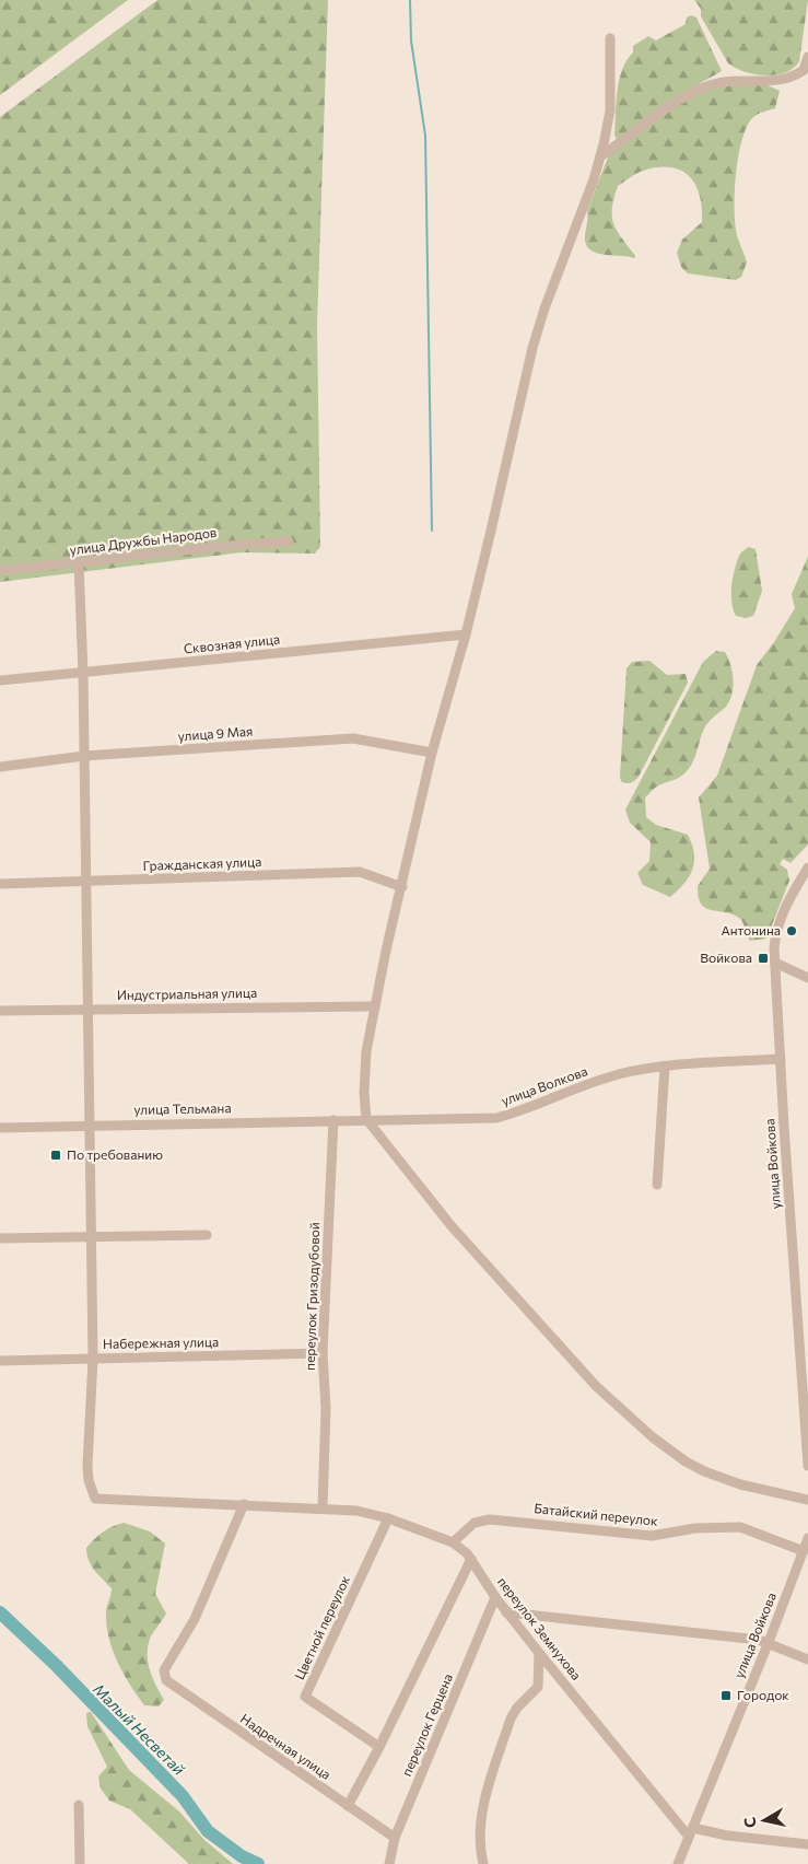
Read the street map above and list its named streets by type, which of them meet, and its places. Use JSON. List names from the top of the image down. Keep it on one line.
{"streets":{"street":["улица Дружбы Народов","Сквозная улица","улица 9 Мая","Гражданская улица","Индустриальная улица","улица Волкова","улица Тельмана","улица Войкова","переулок Гризодубовой","Набережная улица","Батайский переулок","Цветной переулок","переулок Земнухова","переулок Герцена","Надречная улица"]},"crossings":[["улица Волкова","улица Тельмана"],["улица Волкова","улица Войкова"],["улица Тельмана","переулок Гризодубовой"],["улица Войкова","Батайский переулок"],["улица Войкова","переулок Земнухова"],["переулок Гризодубовой","Набережная улица"],["переулок Гризодубовой","переулок Земнухова"],["Набережная улица","переулок Земнухова"],["Батайский переулок","переулок Земнухова"],["Цветной переулок","переулок Земнухова"],["переулок Земнухова","переулок Герцена"],["переулок Земнухова","Надречная улица"],["переулок Герцена","Надречная улица"]],"water":["Малый Несветай"],"places":{"other":["Антонина"],"transit":["Войкова","По требованию","Городок"]},"north":"left"}
